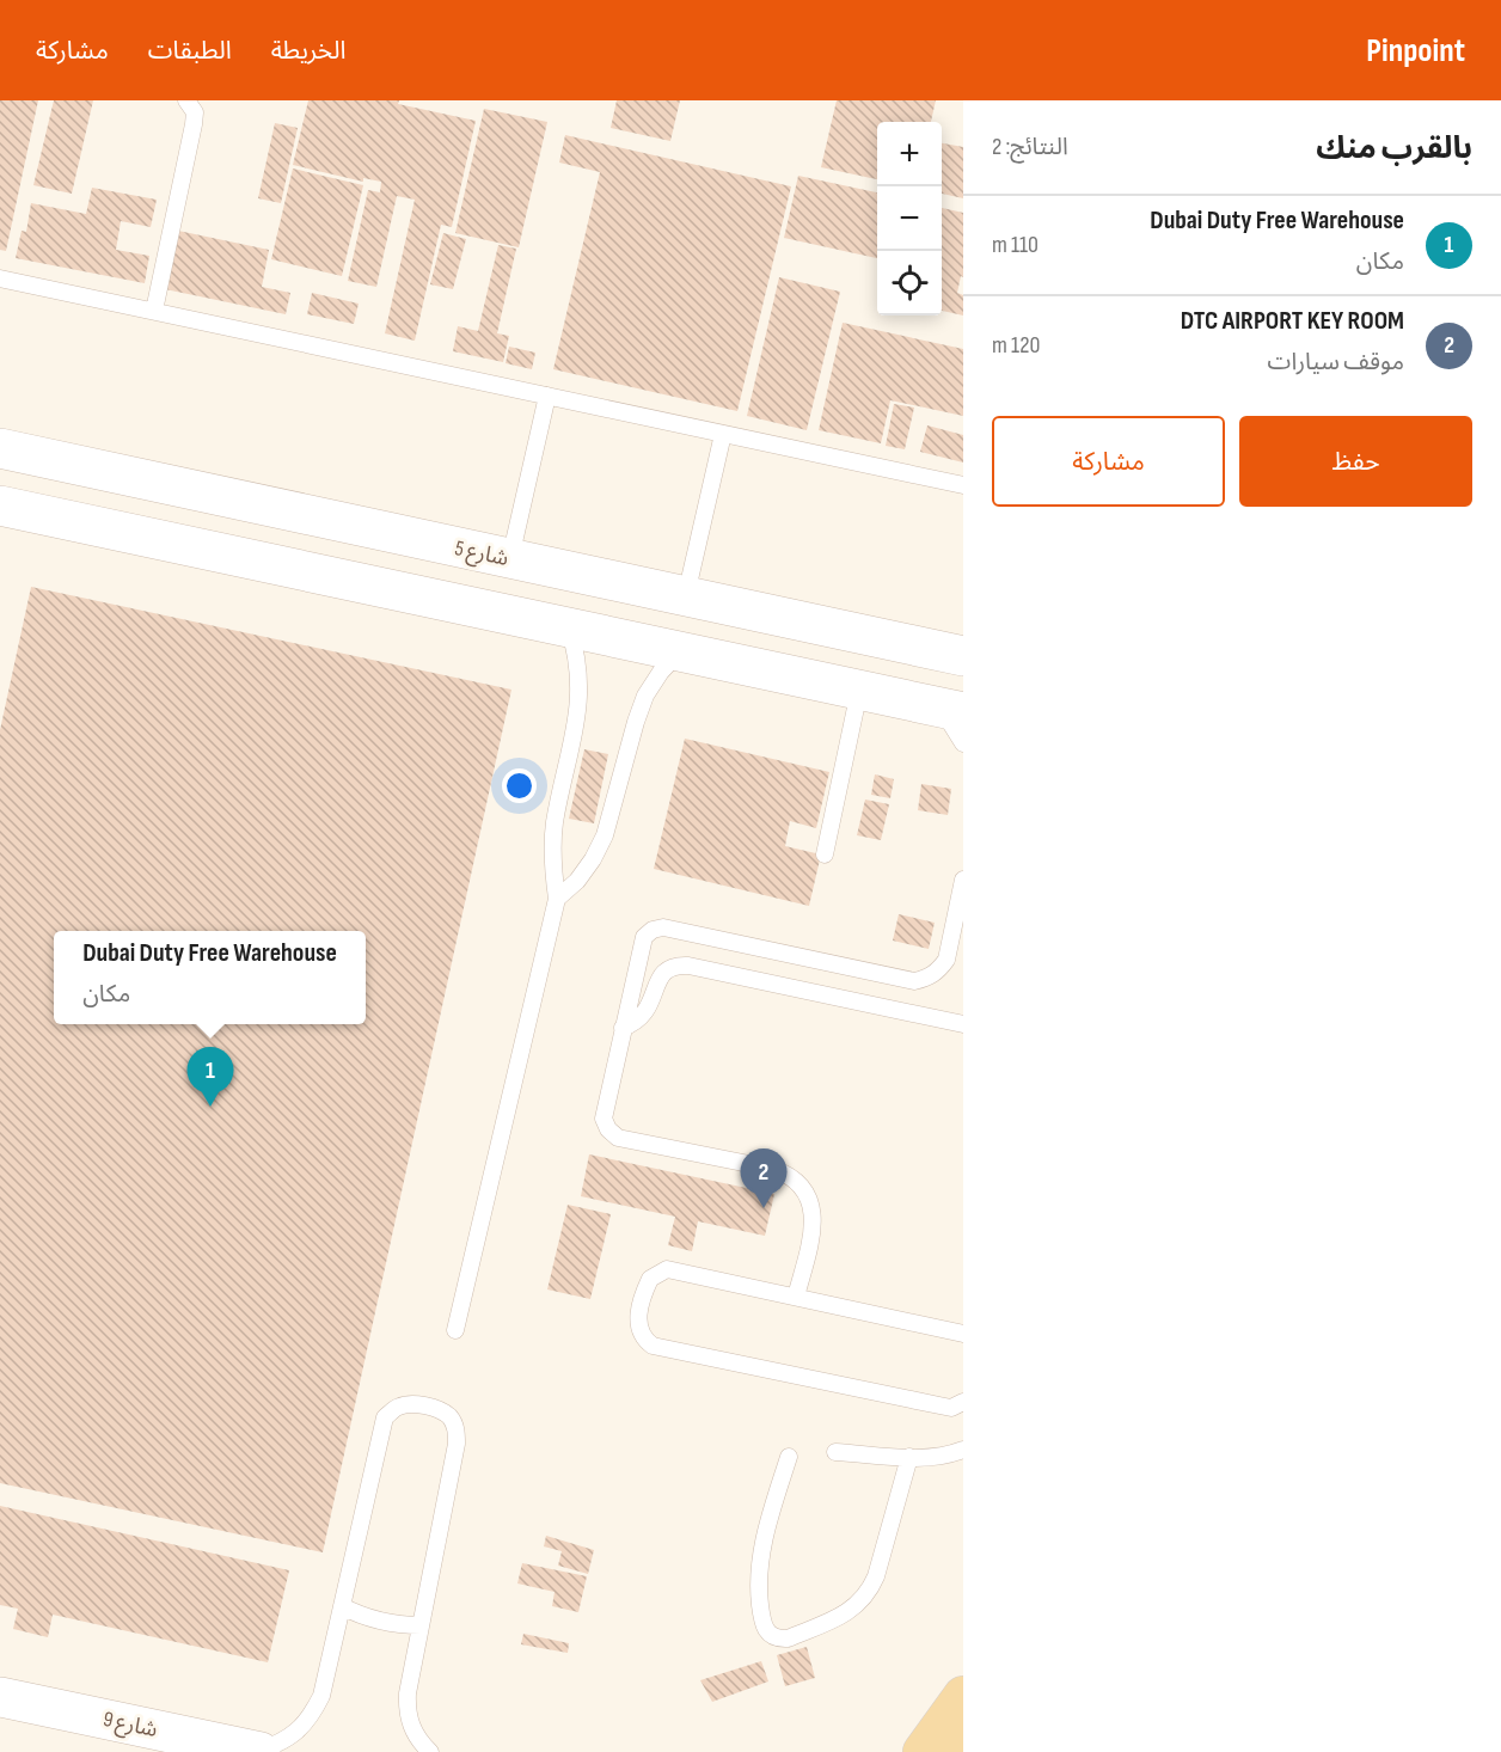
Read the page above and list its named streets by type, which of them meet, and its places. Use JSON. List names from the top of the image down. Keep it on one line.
{"streets":{"street":["شارع 5","شارع 9"]},"page":{"header":"Pinpoint","nav":["الخريطة","الطبقات","مشاركة"],"heading":["بالقرب منك","النتائج: 2"],"map_buttons":["+","−"],"list":[{"mark":"1","name":"Dubai Duty Free Warehouse","note":"مكان","value":"110 m"},{"mark":"2","name":"DTC AIRPORT KEY ROOM","note":"موقف سيارات","value":"120 m"}],"buttons":["حفظ","مشاركة"],"popup":["Dubai Duty Free Warehouse","مكان"],"pins":["1","2"]}}
